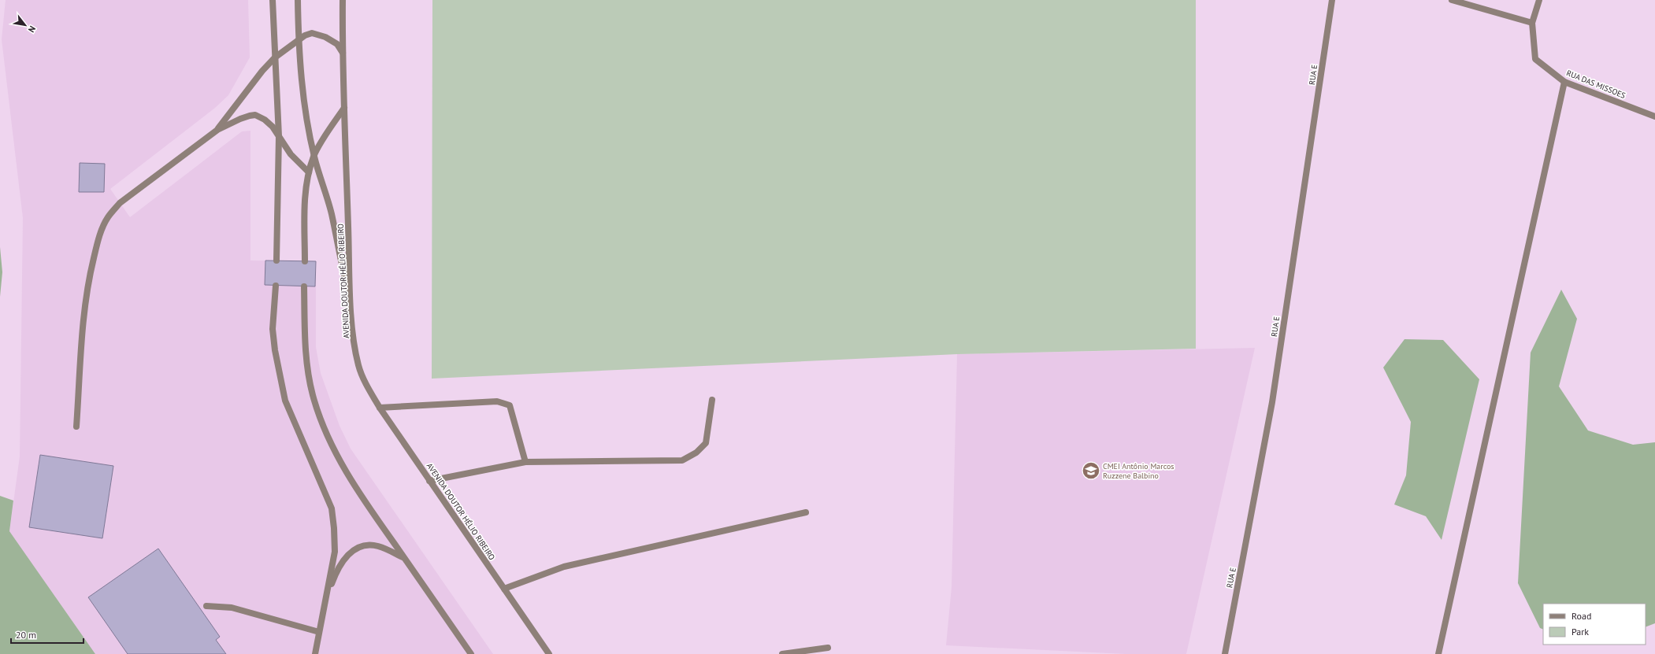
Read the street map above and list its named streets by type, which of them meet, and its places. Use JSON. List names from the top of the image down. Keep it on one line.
{"streets":{"street":["RUA E","RUA DAS MISSOES","AVENIDA DOUTOR HÉLIO RIBEIRO"]},"places":{"school or university":["CMEI Antônio Marcos Ruzzene Balbino"]},"legend":["Road","Park"],"scale_bar":"20 m","north":"bottom right"}
